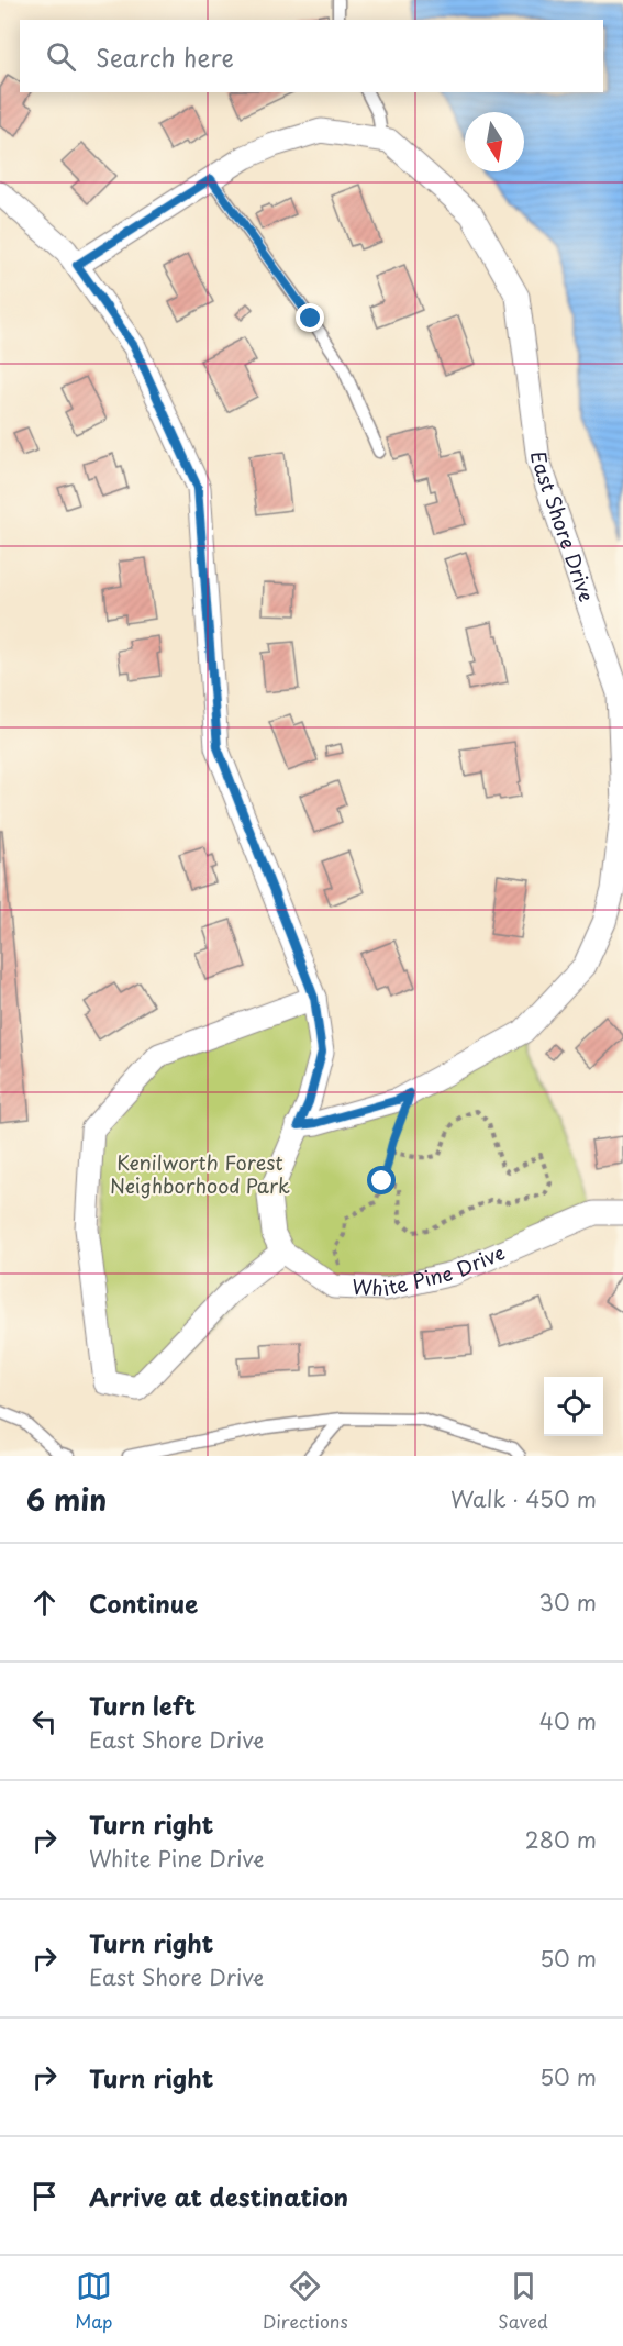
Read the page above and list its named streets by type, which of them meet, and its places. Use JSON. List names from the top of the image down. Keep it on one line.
{"streets":{"street":["East Shore Drive","White Pine Drive"]},"parks":["Kenilworth Forest Neighborhood Park"],"north":"bottom","page":{"search":"Search here","heading":["6 min","Walk · 450 m"],"list":[["Continue","30 m"],["Turn left","East Shore Drive","40 m"],["Turn right","White Pine Drive","280 m"],["Turn right","East Shore Drive","50 m"],["Turn right","50 m"],"Arrive at destination"],"nav":["Map","Directions","Saved"]}}
